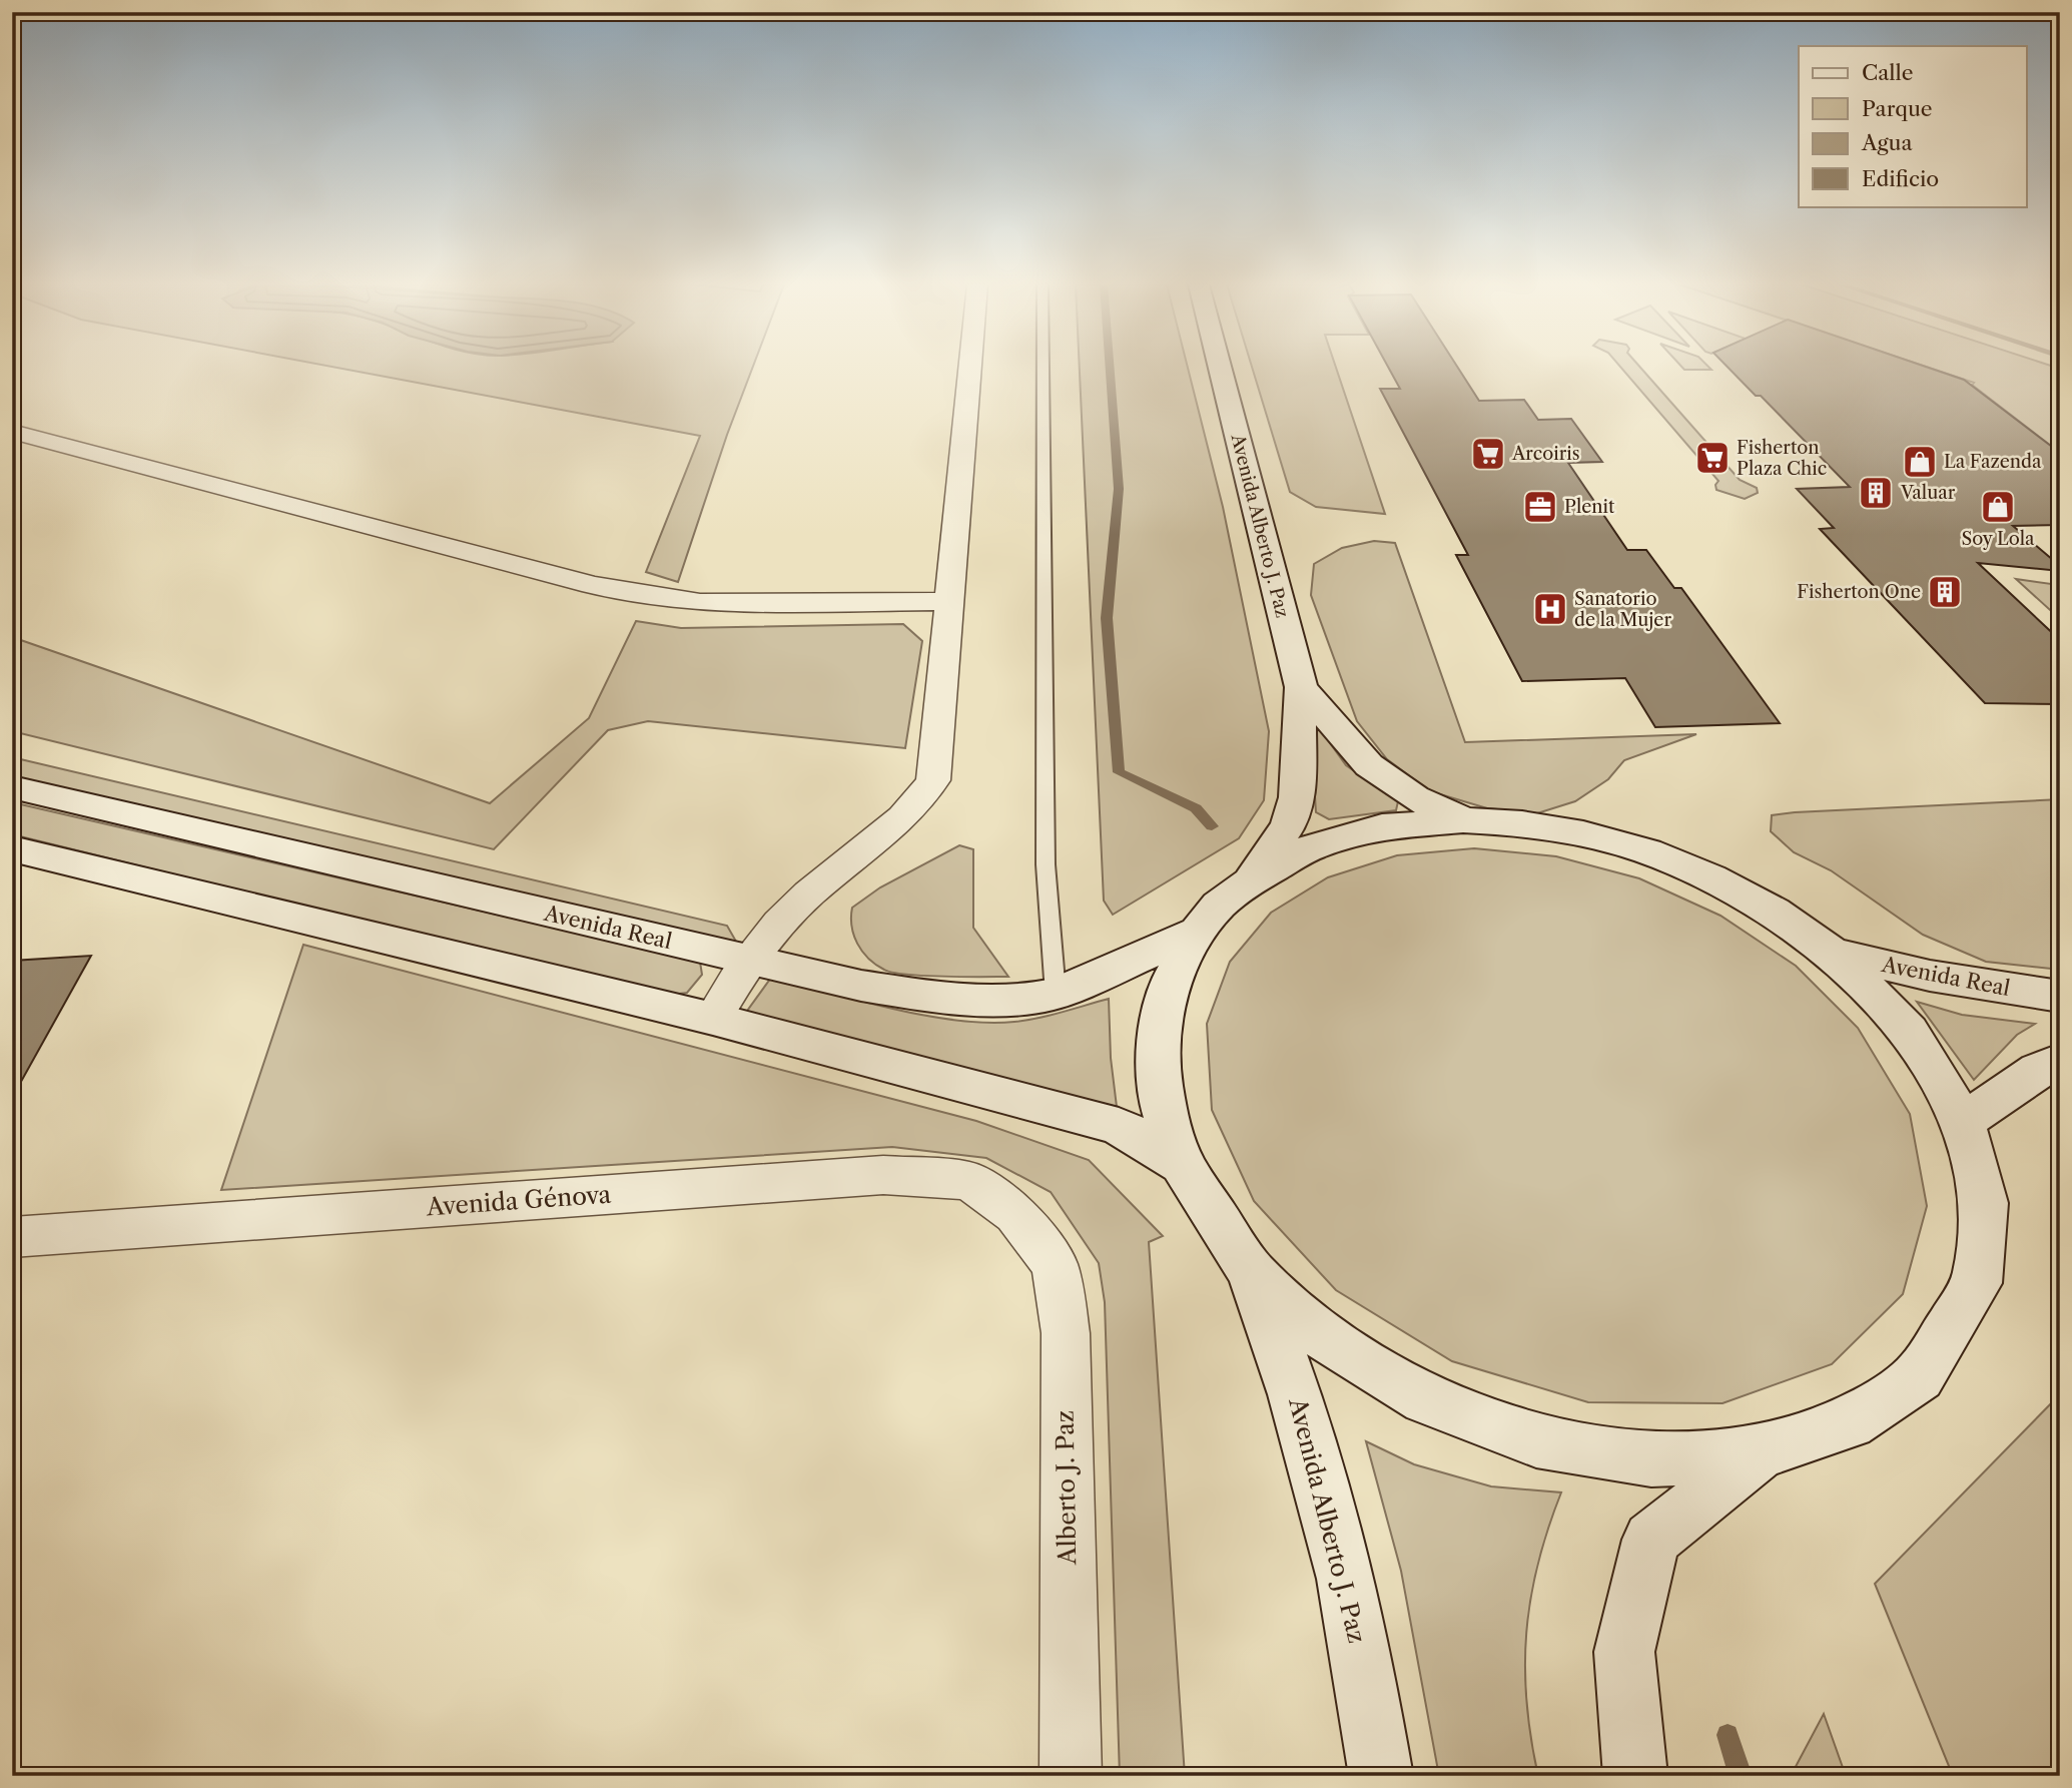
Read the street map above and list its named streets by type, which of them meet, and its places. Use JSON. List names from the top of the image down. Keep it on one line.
{"streets":{"main road":["Avenida Alberto J. Paz","Avenida Real"],"street":["Avenida Génova","Alberto J. Paz"]},"crossings":[["Avenida Génova","Alberto J. Paz"]],"places":{"supermarket":["Arcoiris","Fisherton Plaza Chic"],"shop":["La Fazenda","Soy Lola"],"building":["Valuar","Fisherton One"],"office":["Plenit"],"hospital":["Sanatorio de la Mujer"]},"legend":["Calle","Parque","Agua","Edificio"]}
